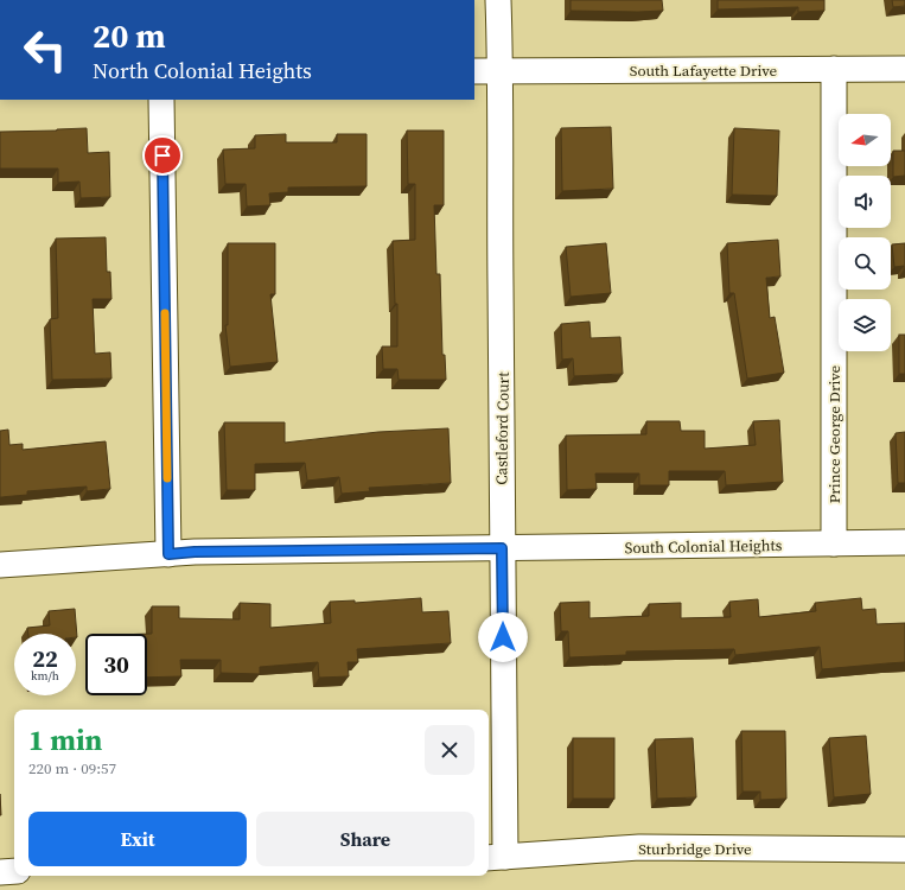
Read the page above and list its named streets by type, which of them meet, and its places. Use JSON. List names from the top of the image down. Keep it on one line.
{"streets":{"street":["South Lafayette Drive","Castleford Court","Prince George Drive","South Colonial Heights","Sturbridge Drive"]},"crossings":[["South Lafayette Drive","Castleford Court"],["South Lafayette Drive","Prince George Drive"],["Castleford Court","South Colonial Heights"],["Castleford Court","Sturbridge Drive"],["Prince George Drive","South Colonial Heights"]],"north":"left","page":{"turn":["20 m","North Colonial Heights"],"speed":"22 km/h","limit":"30","heading":["1 min","220 m · 09:57"],"buttons":["Exit","Share"]}}
